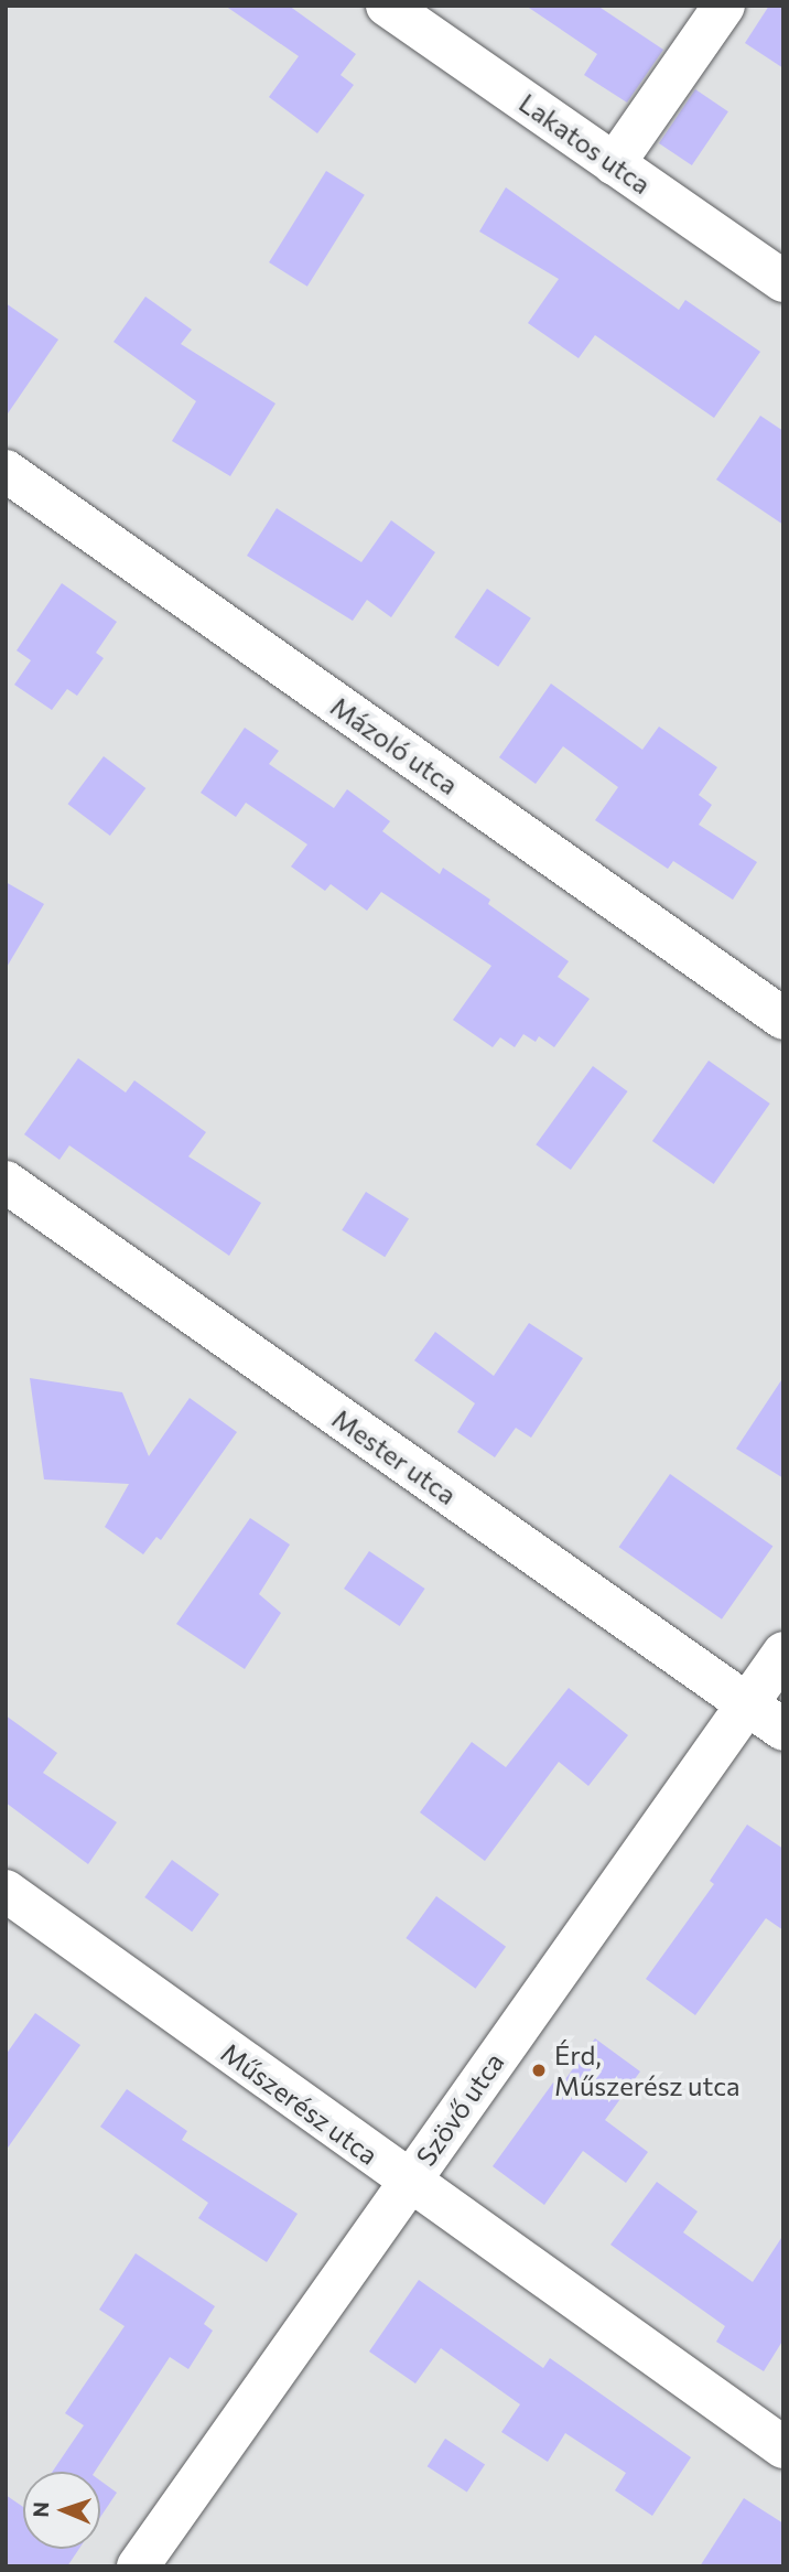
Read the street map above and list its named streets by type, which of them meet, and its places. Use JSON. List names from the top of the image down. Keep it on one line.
{"streets":{"street":["Lakatos utca","Mázoló utca","Mester utca","Műszerész utca","Szövő utca"]},"crossings":[["Mester utca","Szövő utca"],["Műszerész utca","Szövő utca"]],"places":["Érd, Műszerész utca"],"north":"left"}
